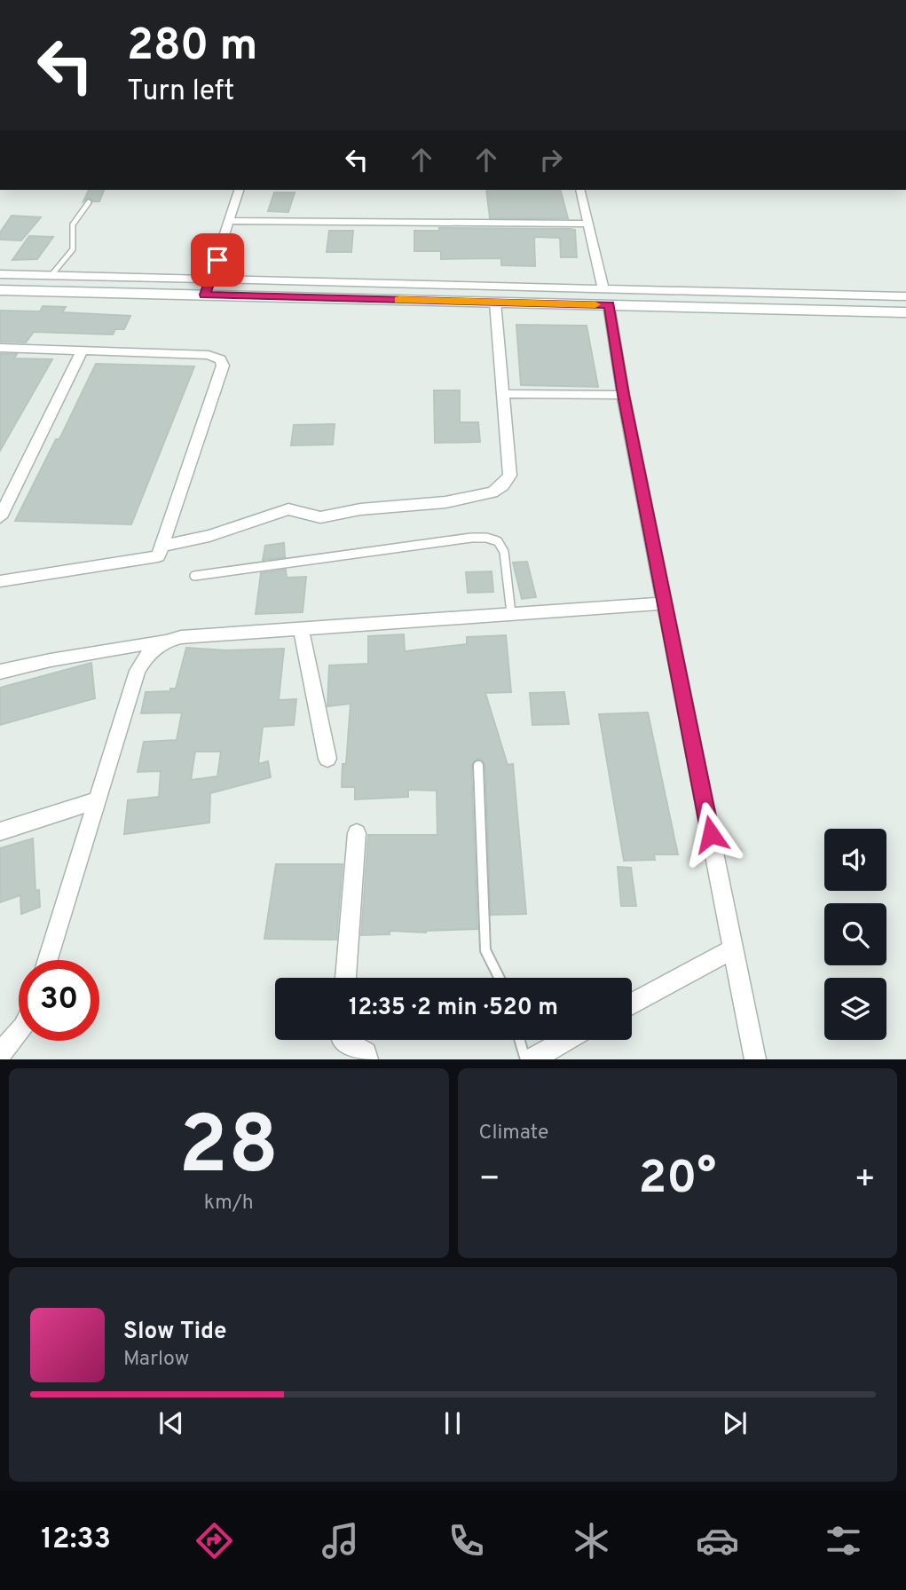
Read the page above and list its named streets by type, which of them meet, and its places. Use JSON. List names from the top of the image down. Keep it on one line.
{"page":{"turn":["280 m","Turn left"],"limit":"30","trip":"12:35 · 2 min · 520 m","tile":[["28","km/h"],"Climate"],"heat":["−","20°","+"],"song":["Slow Tide","Marlow"],"tabs":"12:33"}}
